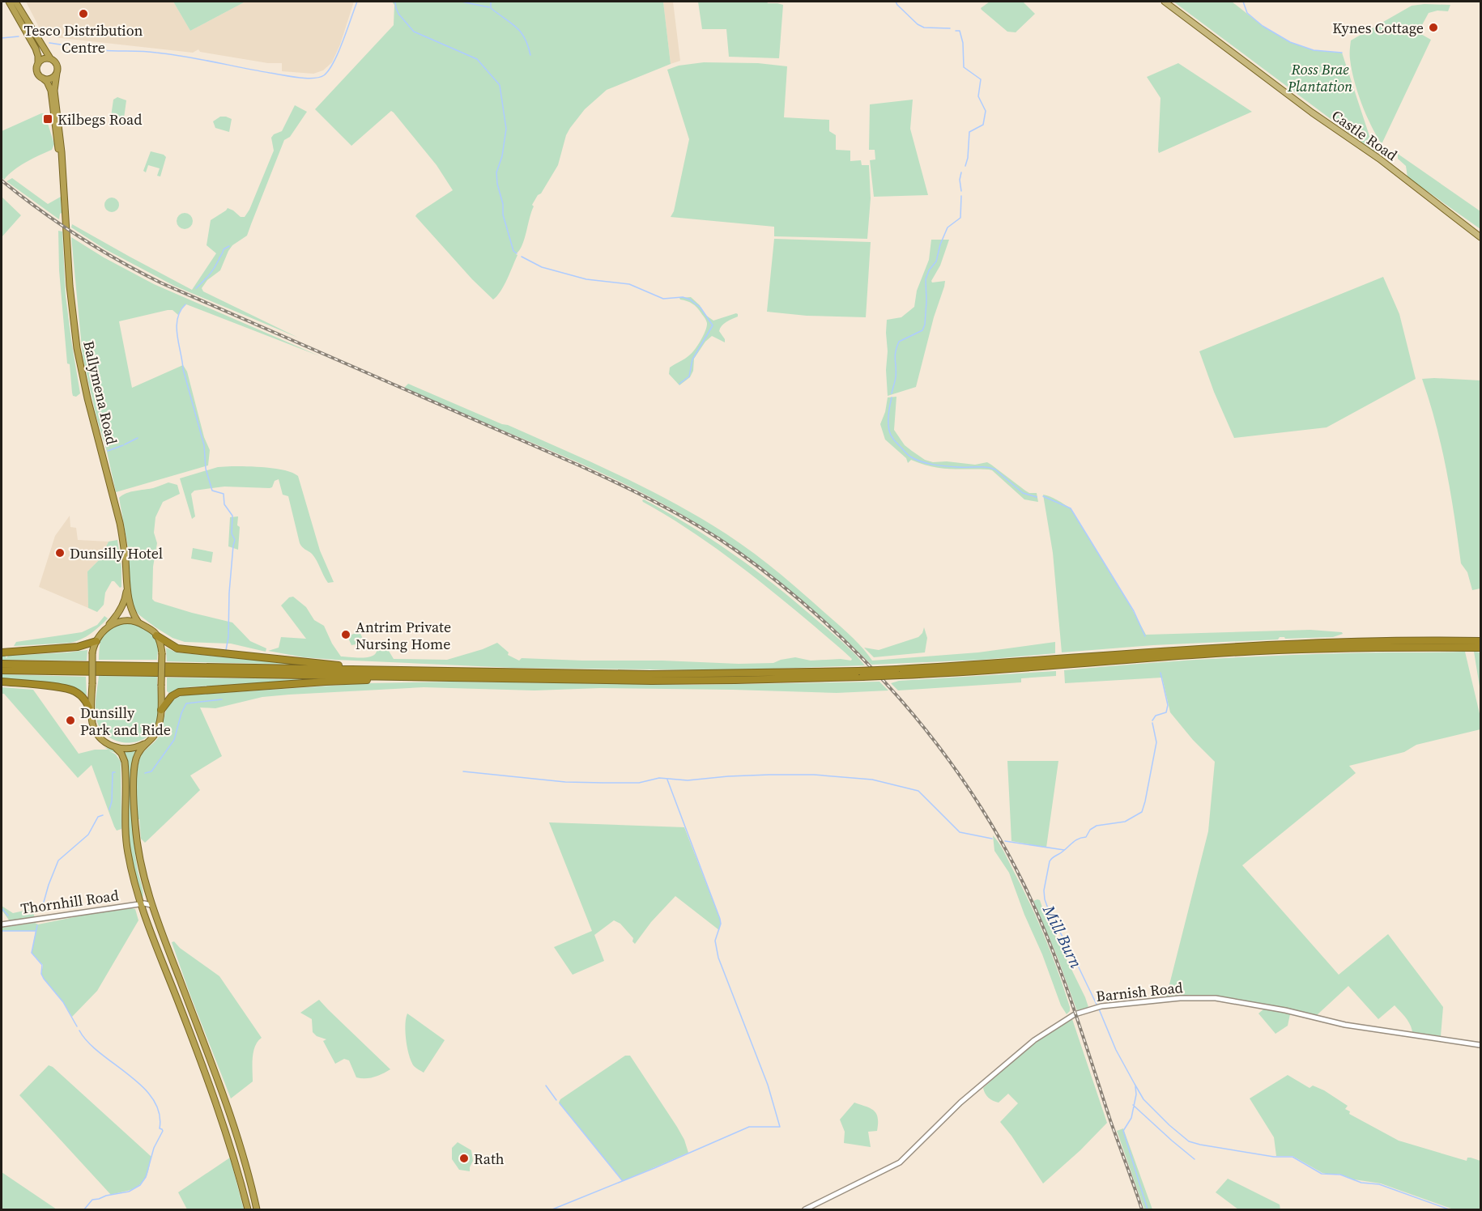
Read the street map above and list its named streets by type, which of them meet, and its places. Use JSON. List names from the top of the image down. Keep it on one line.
{"streets":{"highway":["Ballymena Road"],"main road":["Castle Road"],"street":["Thornhill Road","Barnish Road"]},"water":["Mill Burn"],"parks":["Ross Brae Plantation"],"places":{"other":["Tesco Distribution Centre","Kynes Cottage","Dunsilly Hotel","Antrim Private Nursing Home","Dunsilly Park and Ride","Rath"],"transit":["Kilbegs Road"]}}
